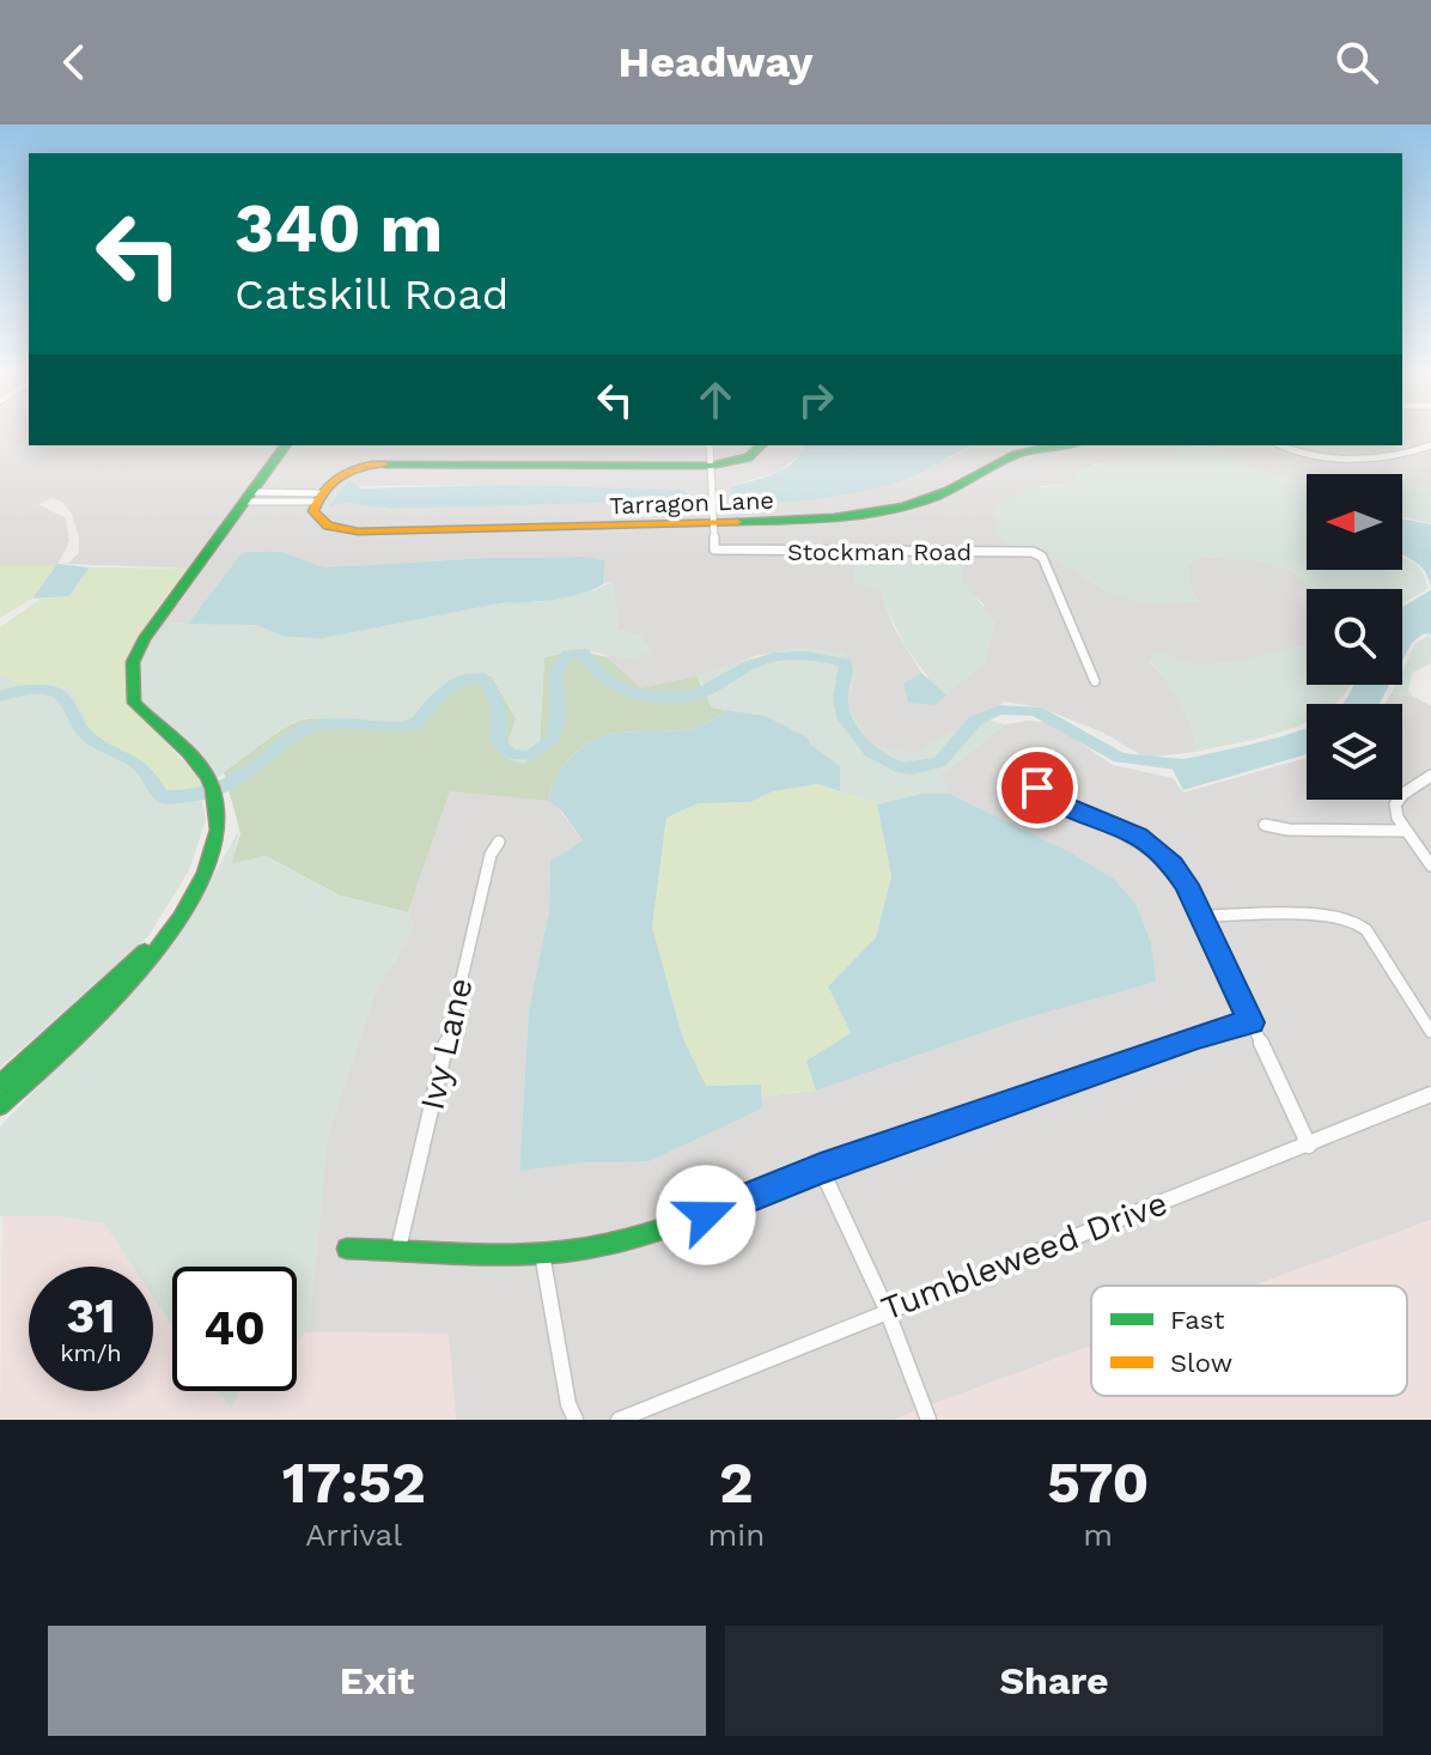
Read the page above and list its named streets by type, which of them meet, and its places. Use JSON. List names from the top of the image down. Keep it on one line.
{"streets":{"street":["Tarragon Lane","Stockman Road","Ivy Lane","Tumbleweed Drive"]},"crossings":[["Tarragon Lane","Stockman Road"]],"legend":["Fast","Slow"],"north":"left","page":{"header":"Headway","turn":["340 m","Catskill Road"],"speed":"31 km/h","limit":"40","eta":["17:52","Arrival","2","min","570","m"],"buttons":["Exit","Share"]}}
